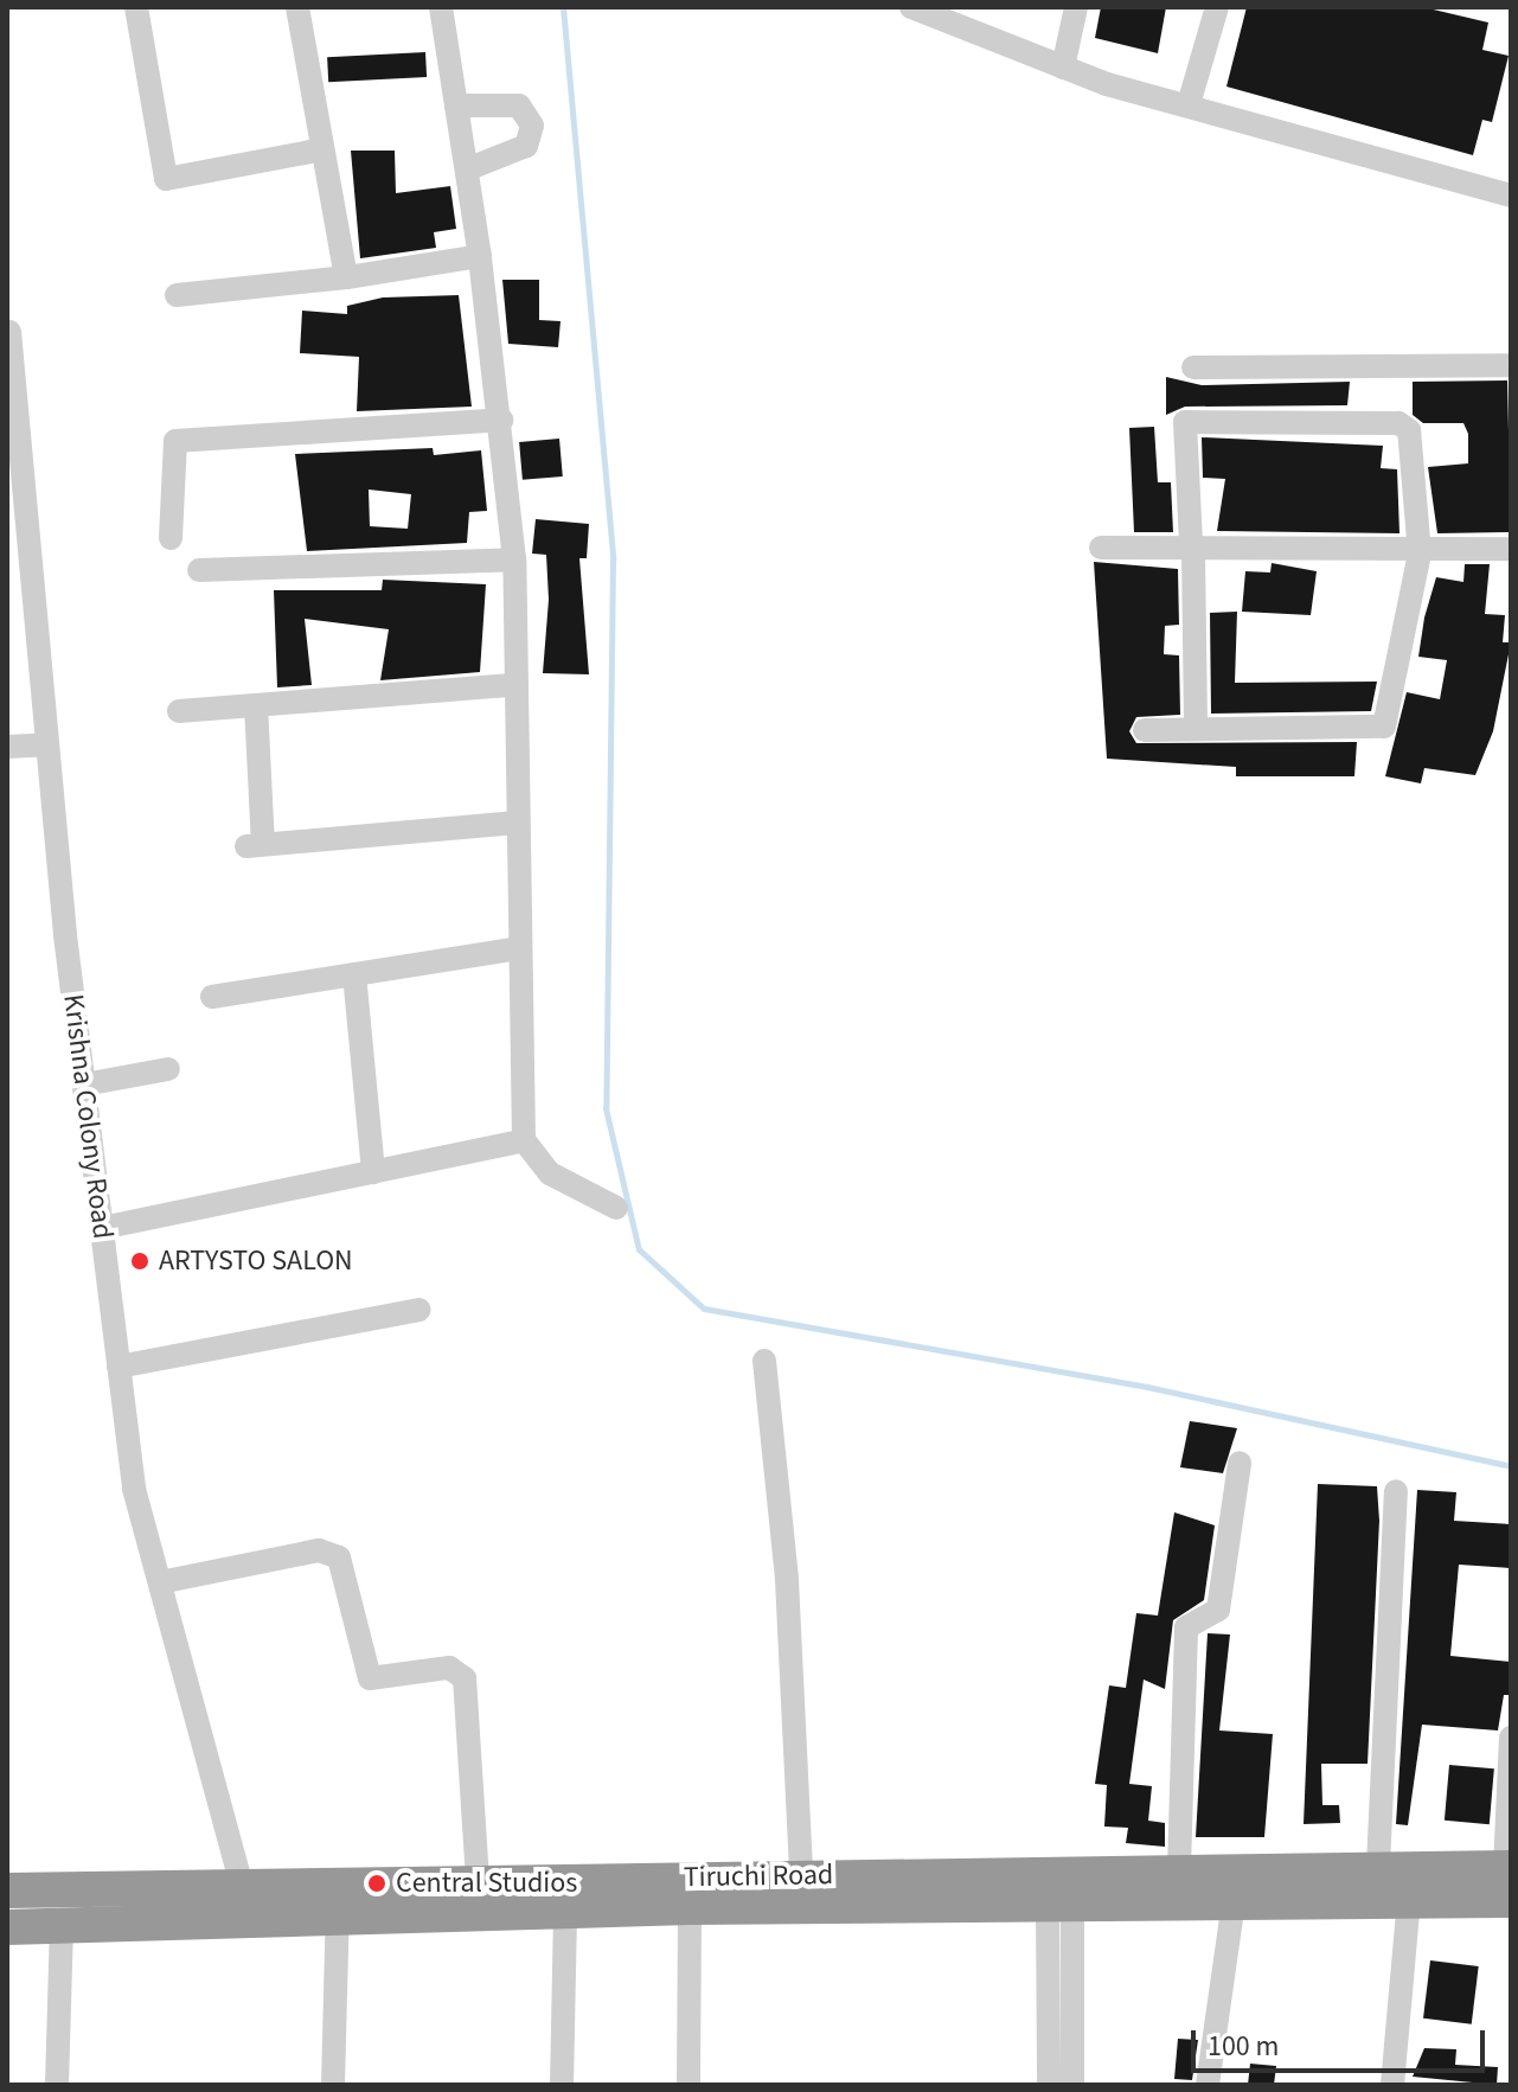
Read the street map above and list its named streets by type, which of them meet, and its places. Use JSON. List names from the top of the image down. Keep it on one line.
{"streets":{"highway":["Tiruchi Road"],"street":["Krishna Colony Road"]},"crossings":[["Krishna Colony Road","Tiruchi Road"]],"places":["ARTYSTO SALON","Central Studios"],"scale_bar":"100 m"}
